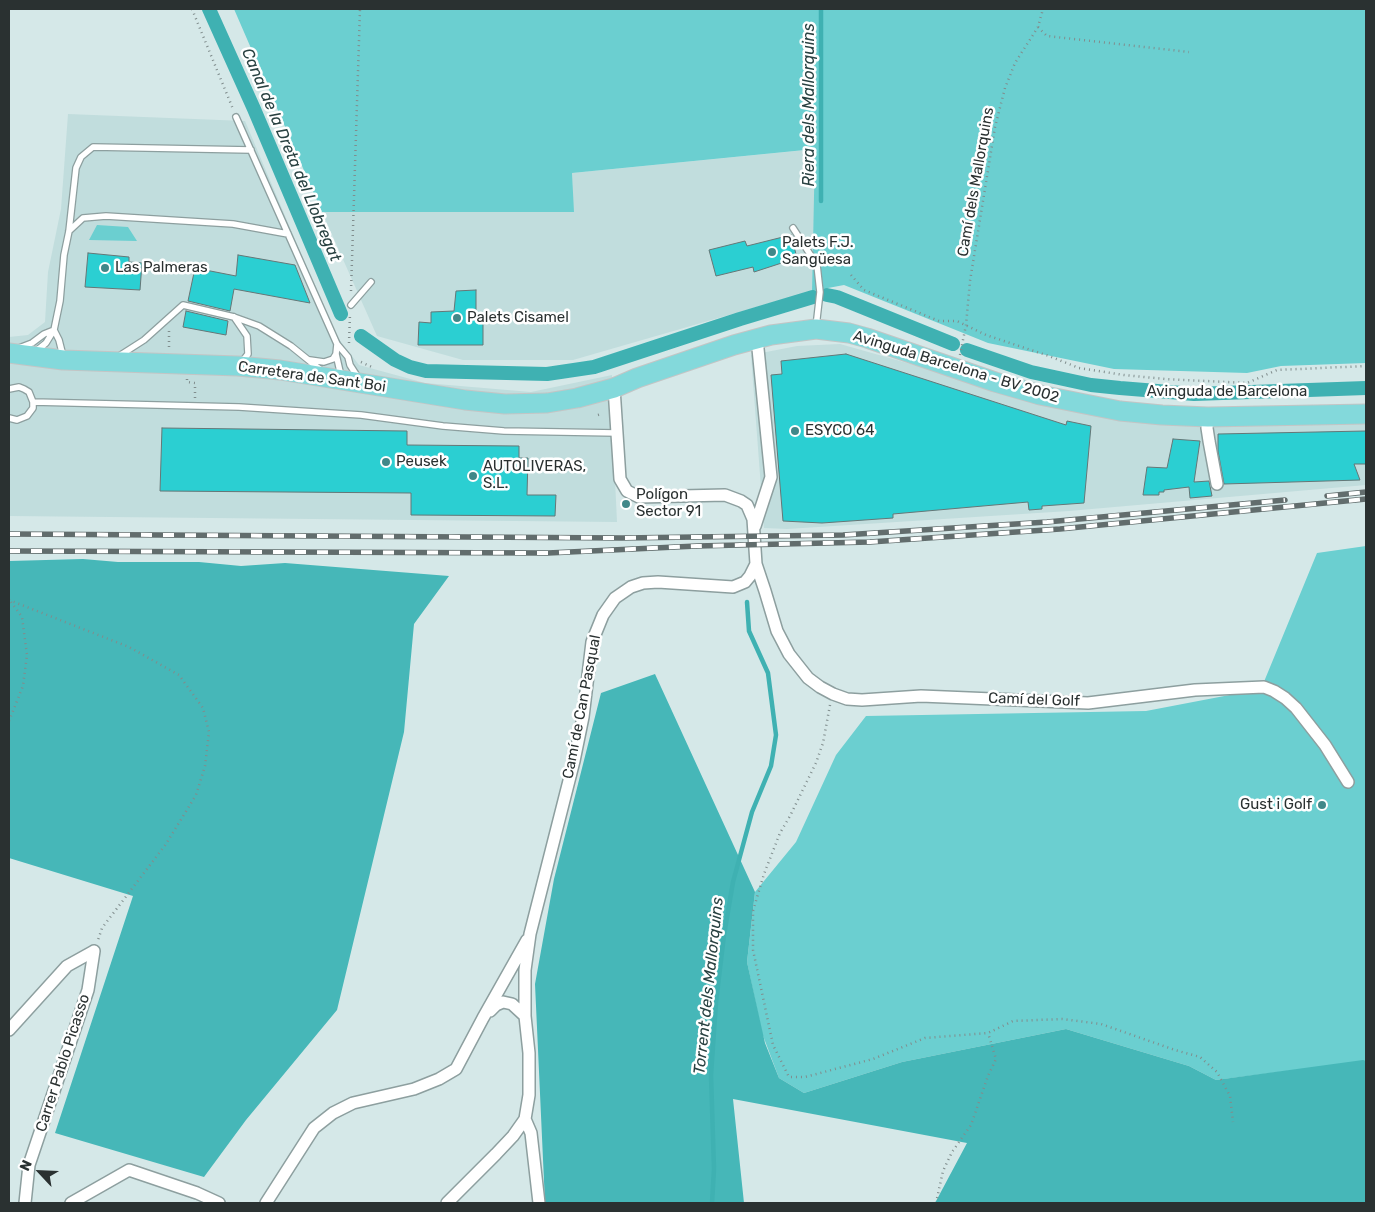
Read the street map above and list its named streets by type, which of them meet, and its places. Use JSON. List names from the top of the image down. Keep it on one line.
{"streets":{"main road":["Avinguda Barcelona - BV 2002","Carretera de Sant Boi"],"street":["Camí del Golf","Camí de Can Pasqual","Carrer Pablo Picasso"],"path":["Camí dels Mallorquins"]},"crossings":[["Camí dels Mallorquins","Avinguda Barcelona - BV 2002"],["Avinguda Barcelona - BV 2002","Carretera de Sant Boi"],["Camí del Golf","Camí de Can Pasqual"]],"water":["Riera dels Mallorquins","Canal de la Dreta del Llobregat","Torrent dels Mallorquins"],"places":["Palets F.J. Sangüesa","Las Palmeras","Palets Cisamel","ESYCO 64","Peusek","AUTOLIVERAS, S.L.","Polígon Sector 91","Gust i Golf"],"north":"top left"}
